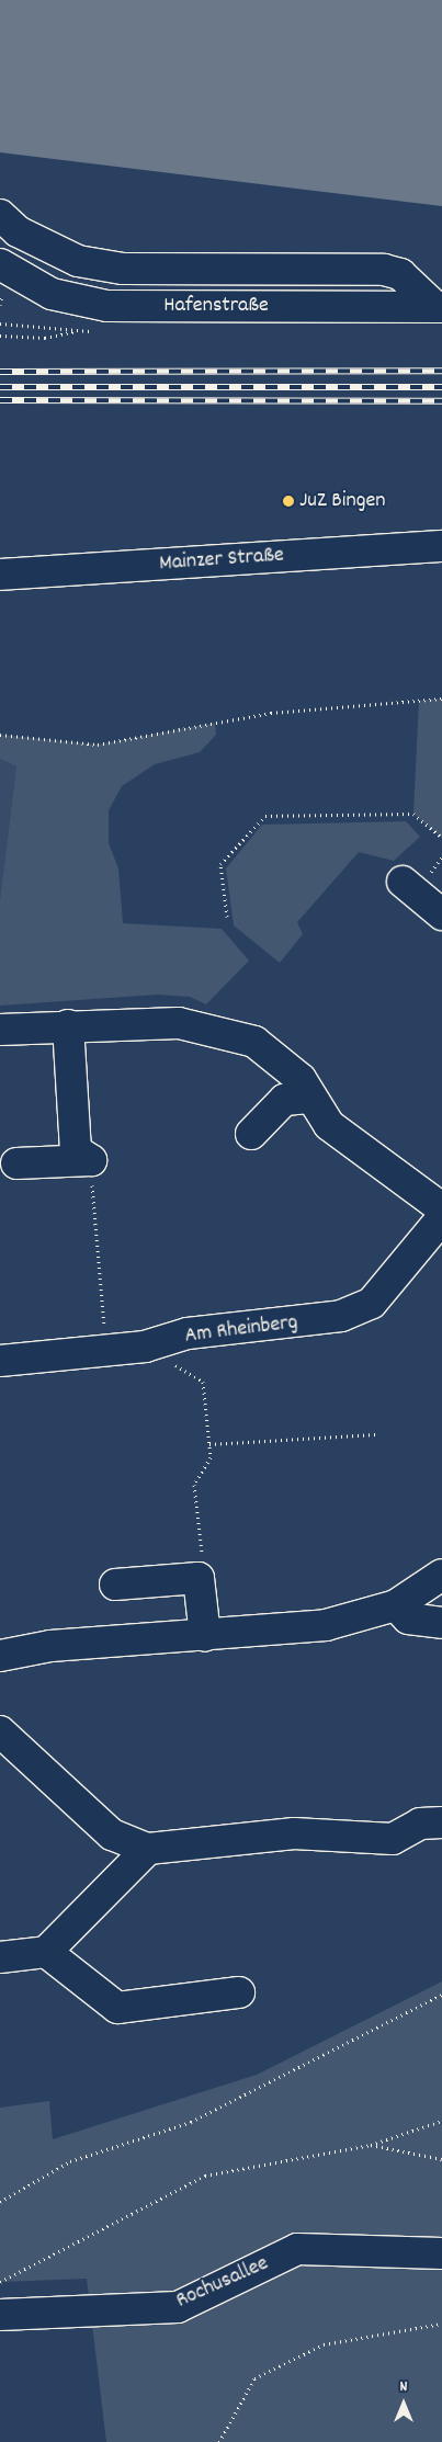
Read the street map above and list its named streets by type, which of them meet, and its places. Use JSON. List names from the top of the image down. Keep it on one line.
{"streets":{"street":["Hafenstraße","Mainzer Straße","Am Rheinberg","Rochusallee"]},"places":["JuZ Bingen"],"north":"top"}
